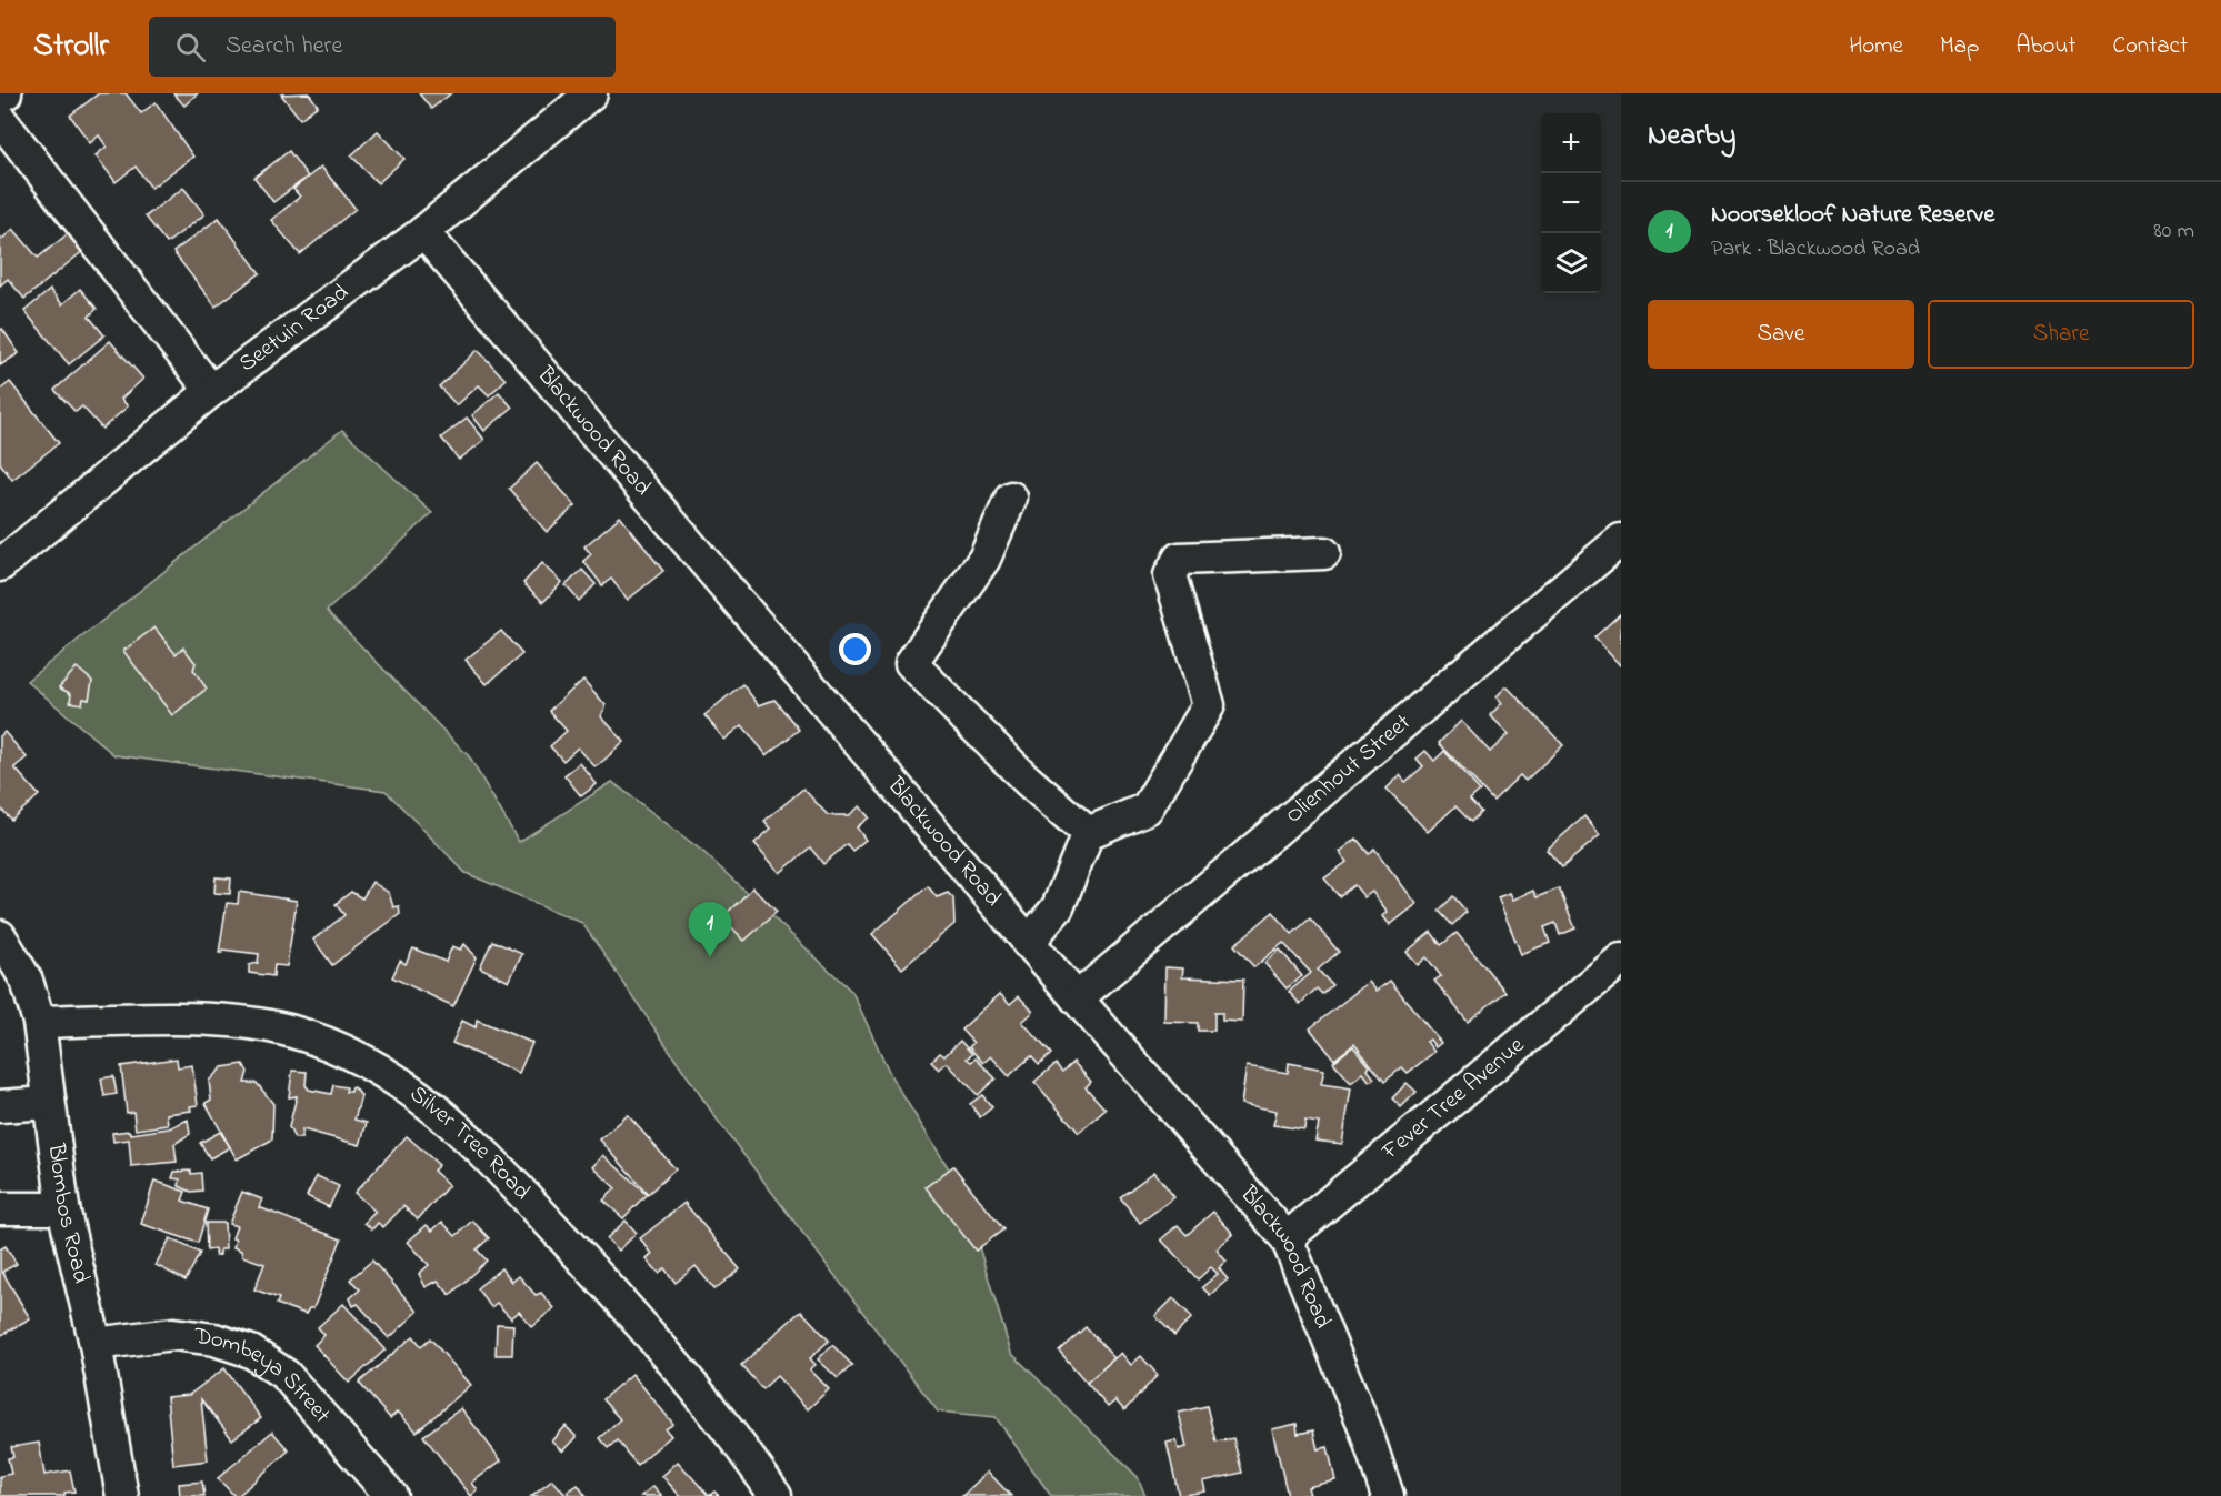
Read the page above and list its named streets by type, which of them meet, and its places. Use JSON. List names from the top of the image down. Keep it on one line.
{"streets":{"street":["Seetuin Road","Blackwood Road","Olienhout Street","Fever Tree Avenue","Silver Tree Road","Blombos Road","Dombeya Street"]},"crossings":[["Seetuin Road","Blackwood Road"],["Blackwood Road","Olienhout Street"],["Blackwood Road","Fever Tree Avenue"],["Silver Tree Road","Blombos Road"],["Blombos Road","Dombeya Street"]],"page":{"header":"Strollr","search":"Search here","nav":["Home","Map","About","Contact"],"heading":"Nearby","map_buttons":["+","−"],"list":[{"mark":"1","name":"Noorsekloof Nature Reserve","note":"Park · Blackwood Road","value":"80 m"}],"buttons":["Save","Share"],"pins":"1"}}
